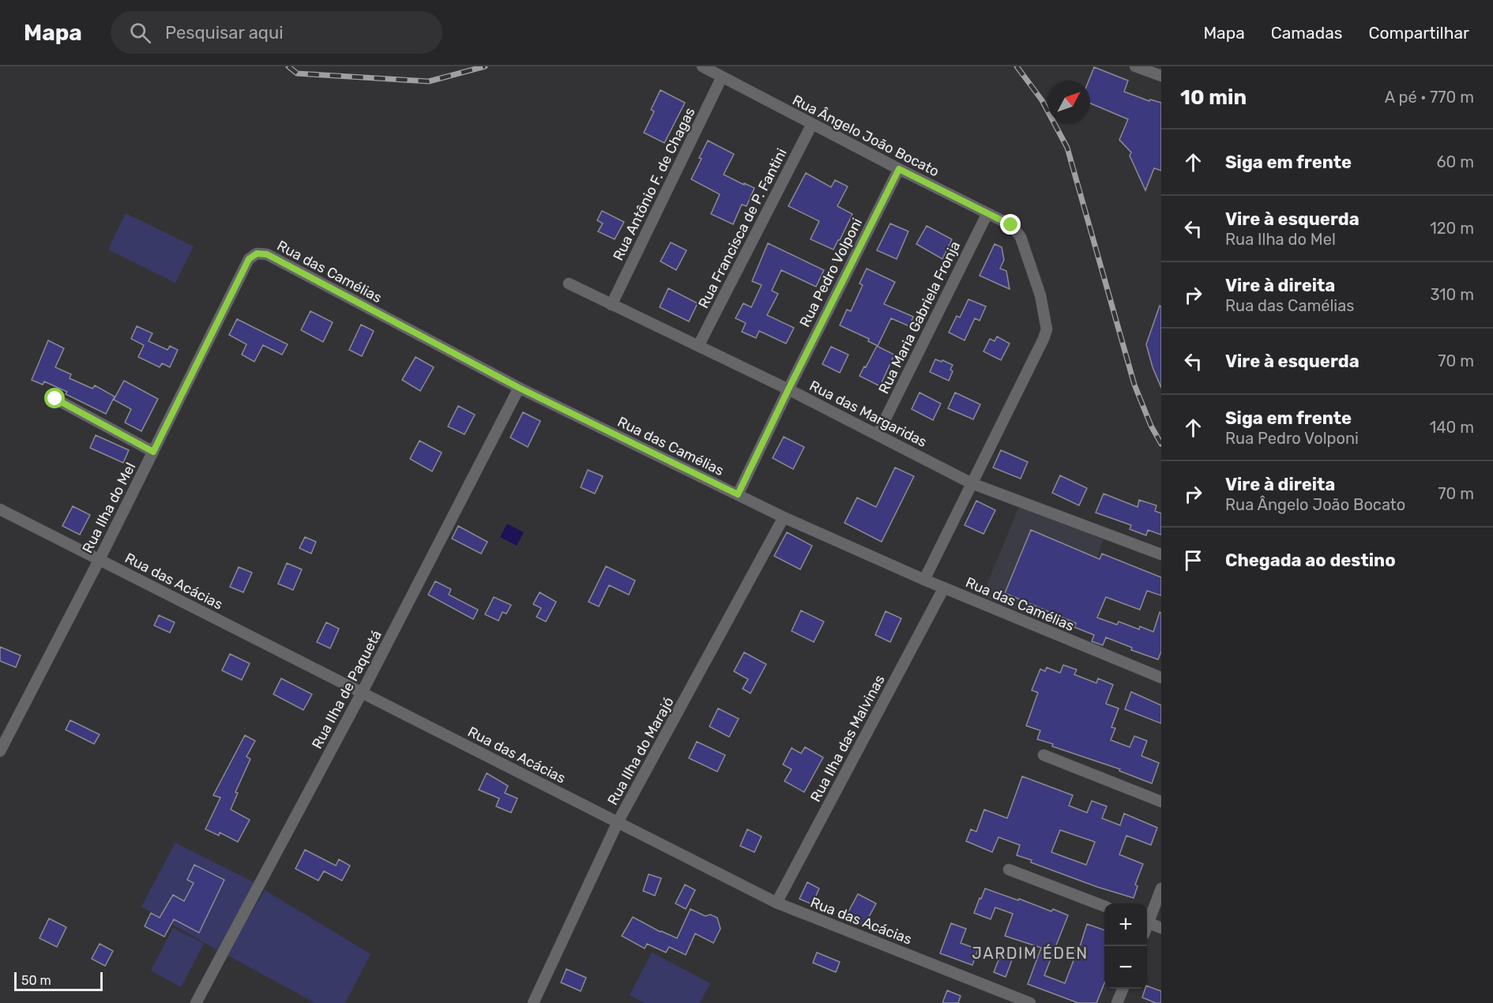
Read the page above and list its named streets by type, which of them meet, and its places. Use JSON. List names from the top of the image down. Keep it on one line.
{"streets":{"street":["Rua Ângelo João Bocato","Rua Antônio F. de Chagas","Rua Francisca de P. Fantini","Rua das Camélias","Rua Pedro Volponi","Rua Maria Gabriela Fronja","Rua das Margaridas","Rua Ilha do Mel","Rua das Acácias","Rua Ilha de Paquetá","Rua Ilha das Malvinas","Rua Ilha do Marajó"]},"crossings":[["Rua Ângelo João Bocato","Rua Antônio F. de Chagas"],["Rua Ângelo João Bocato","Rua Francisca de P. Fantini"],["Rua Ângelo João Bocato","Rua Pedro Volponi"],["Rua Ângelo João Bocato","Rua Maria Gabriela Fronja"],["Rua Ângelo João Bocato","Rua das Margaridas"],["Rua Antônio F. de Chagas","Rua das Margaridas"],["Rua Francisca de P. Fantini","Rua das Margaridas"],["Rua das Camélias","Rua Pedro Volponi"],["Rua das Camélias","Rua Ilha do Mel"],["Rua das Camélias","Rua Ilha de Paquetá"],["Rua das Camélias","Rua Ilha das Malvinas"],["Rua das Camélias","Rua Ilha do Marajó"],["Rua Pedro Volponi","Rua das Margaridas"],["Rua Maria Gabriela Fronja","Rua das Margaridas"],["Rua Ilha do Mel","Rua das Acácias"],["Rua das Acácias","Rua Ilha de Paquetá"],["Rua das Acácias","Rua Ilha das Malvinas"],["Rua das Acácias","Rua Ilha do Marajó"]],"districts":["JARDIM ÉDEN"],"scale_bar":"50 m","north":"top right","page":{"header":"Mapa","search":"Pesquisar aqui","nav":["Mapa","Camadas","Compartilhar"],"heading":["10 min","A pé · 770 m"],"list":[["Siga em frente","60 m"],["Vire à esquerda","Rua Ilha do Mel","120 m"],["Vire à direita","Rua das Camélias","310 m"],["Vire à esquerda","70 m"],["Siga em frente","Rua Pedro Volponi","140 m"],["Vire à direita","Rua Ângelo João Bocato","70 m"],"Chegada ao destino"],"map_buttons":["+","−"],"scale":"50 m"}}
